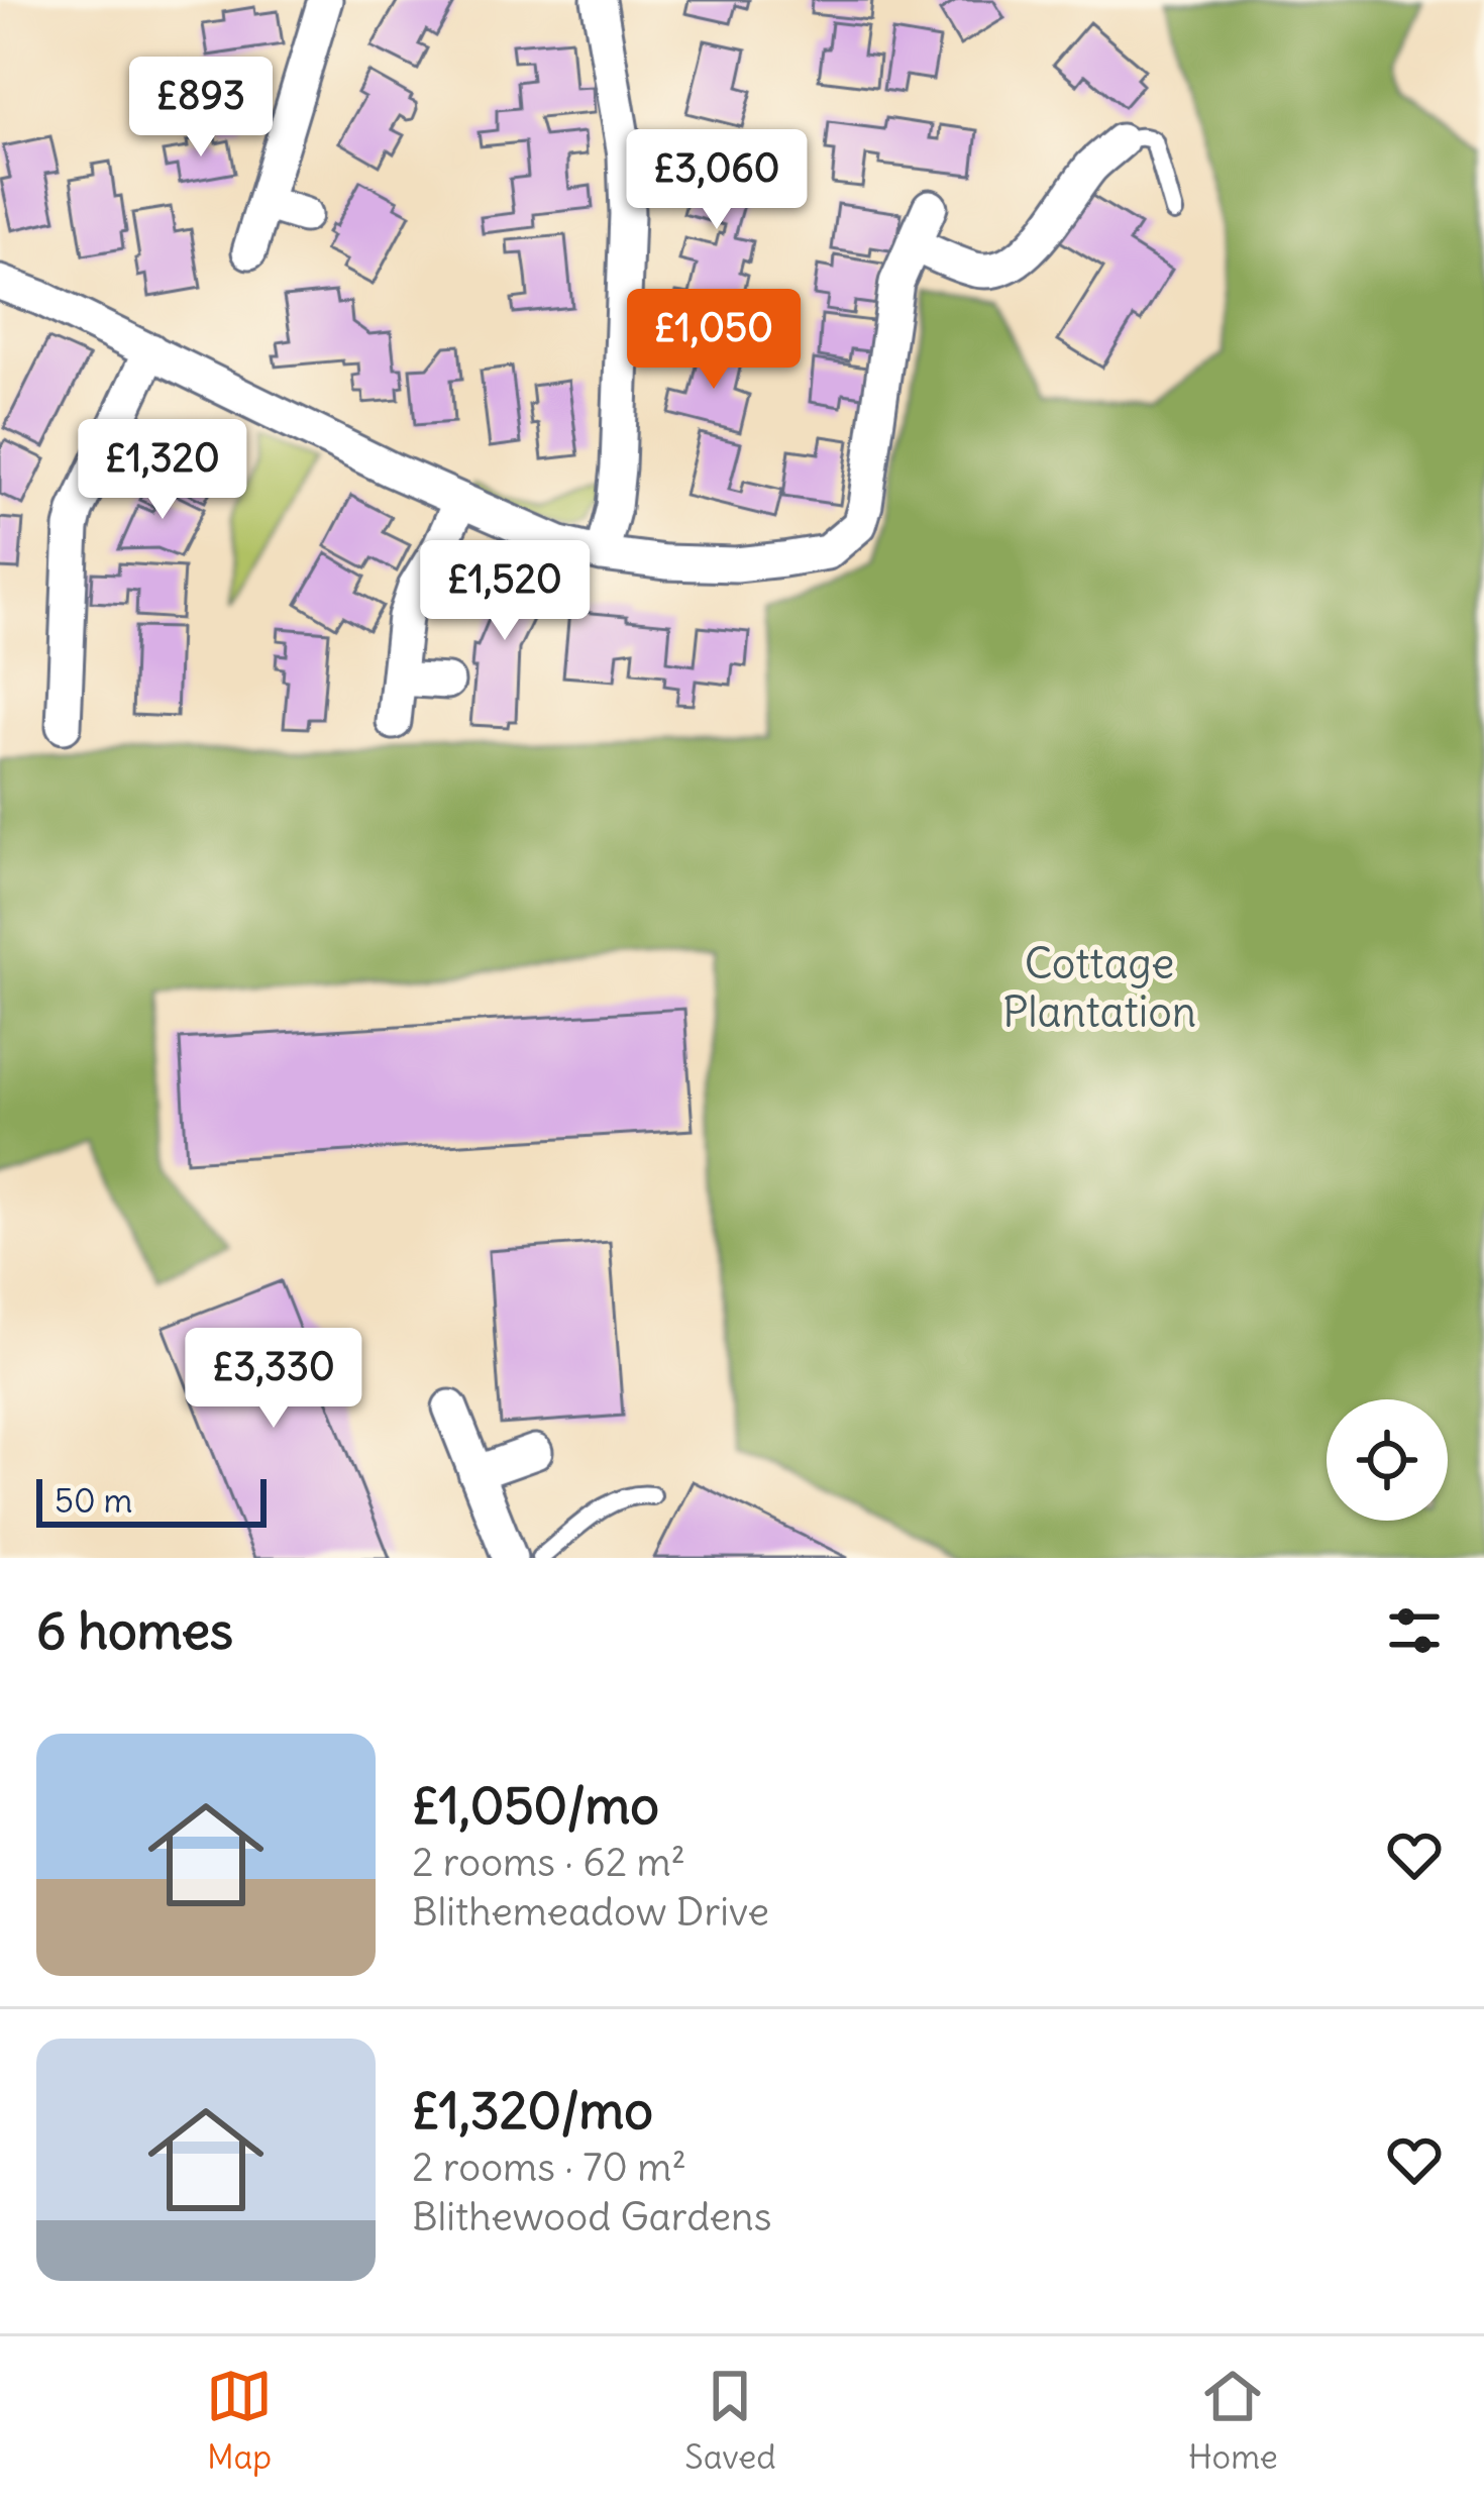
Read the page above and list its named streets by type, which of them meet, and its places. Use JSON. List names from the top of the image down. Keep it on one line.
{"parks":["Cottage Plantation"],"scale_bar":"50 m","page":{"price":["£893","£3,060","£1,050","£1,320","£1,520","£3,330"],"scale":"50 m","heading":"6 homes","list":[{"name":"£1,050/mo","note":"2 rooms · 62 m² · Blithemeadow Drive"},{"name":"£1,320/mo","note":"2 rooms · 70 m² · Blithewood Gardens"}],"tabs":["Map","Saved","Home"]}}
